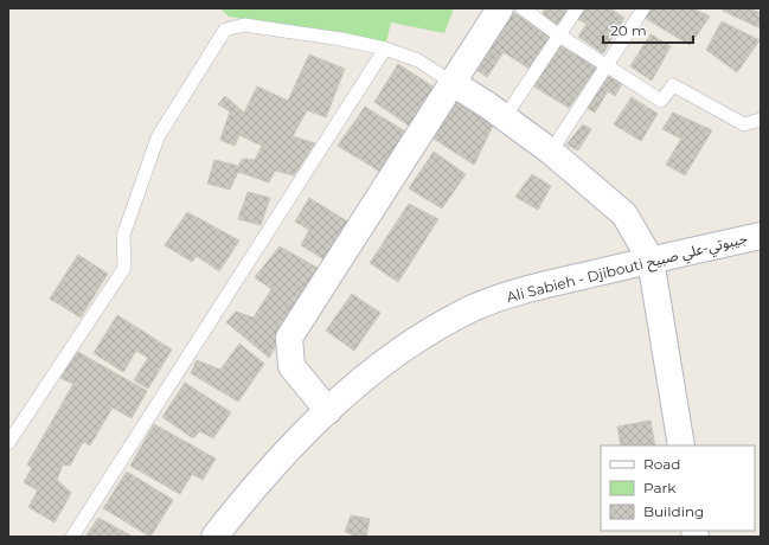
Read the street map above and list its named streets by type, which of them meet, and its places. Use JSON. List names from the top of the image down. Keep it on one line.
{"streets":{"street":["Ali Sabieh - Djibouti جيبوتي-علي صبيح"]},"legend":["Road","Park","Building"],"scale_bar":"20 m"}
